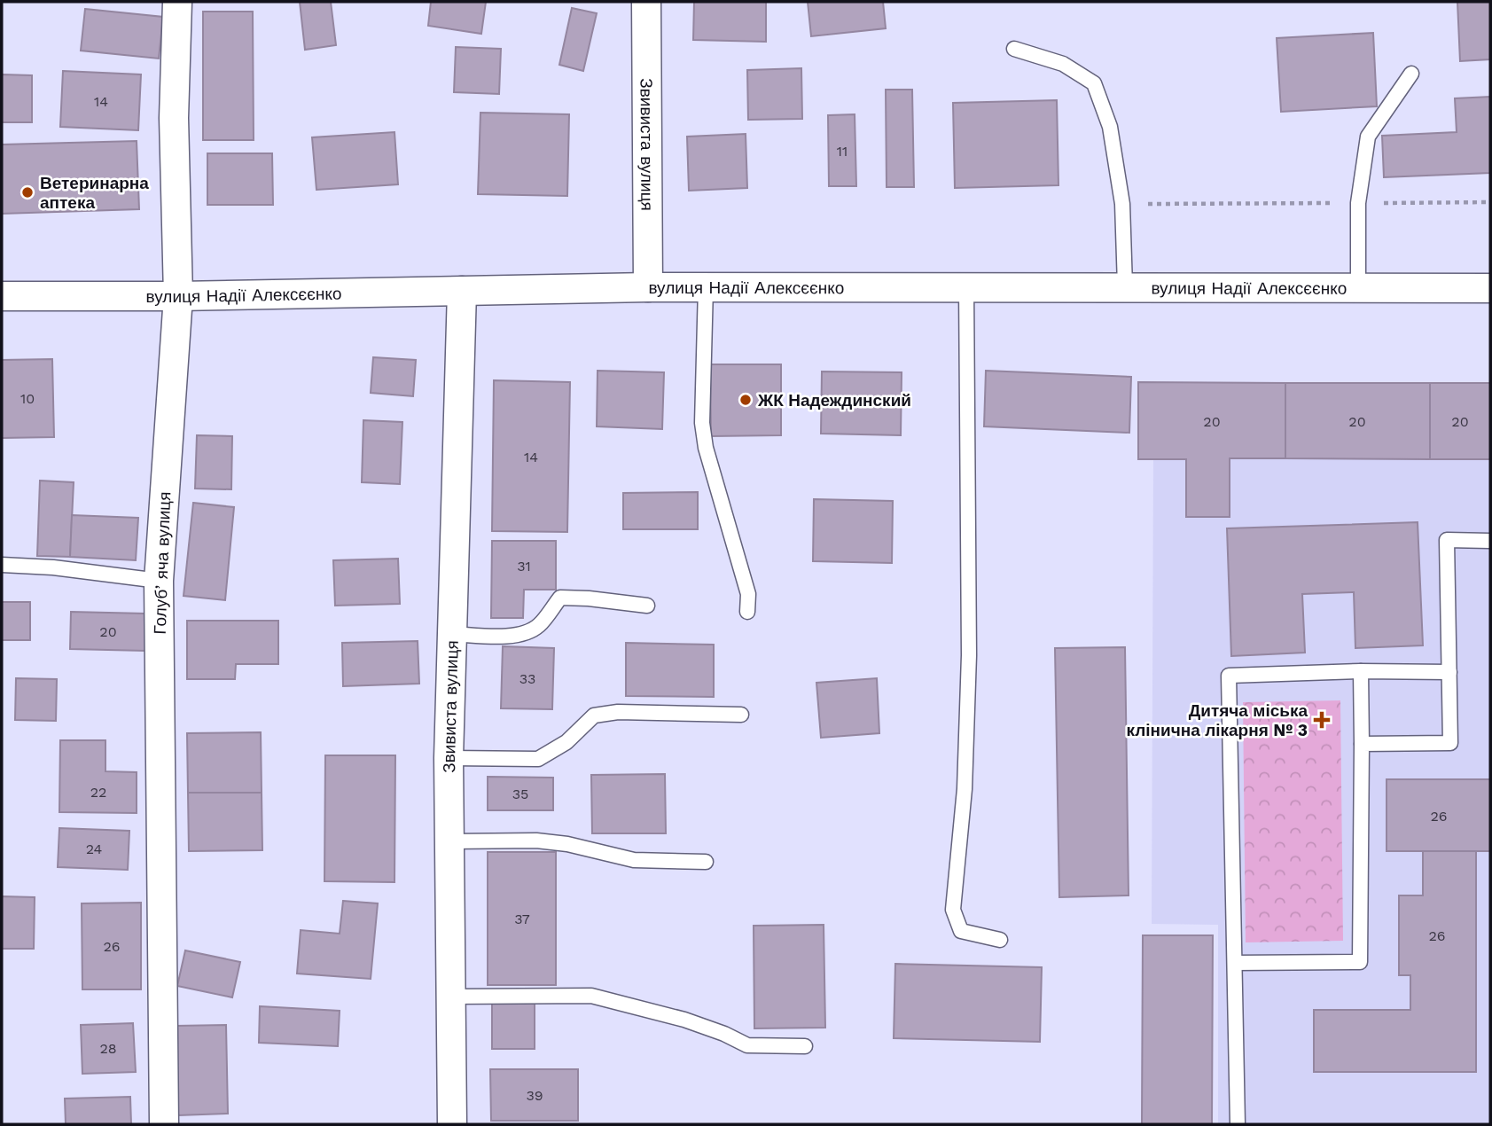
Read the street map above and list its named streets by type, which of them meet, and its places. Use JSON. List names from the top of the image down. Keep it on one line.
{"streets":{"street":["Звивиста вулиця","вулиця Надії Алексєєнко","Голубʼяча вулиця"]},"crossings":[["Звивиста вулиця","вулиця Надії Алексєєнко"],["вулиця Надії Алексєєнко","Голубʼяча вулиця"]],"places":{"other":["Ветеринарна аптека","ЖК Надеждинский"],"health":["Дитяча міська клінична лікарня № 3"]},"house_numbers":["14","11","10","20","20","20","14","31","20","33","22","35","26","24","37","26","26","28","39"]}
